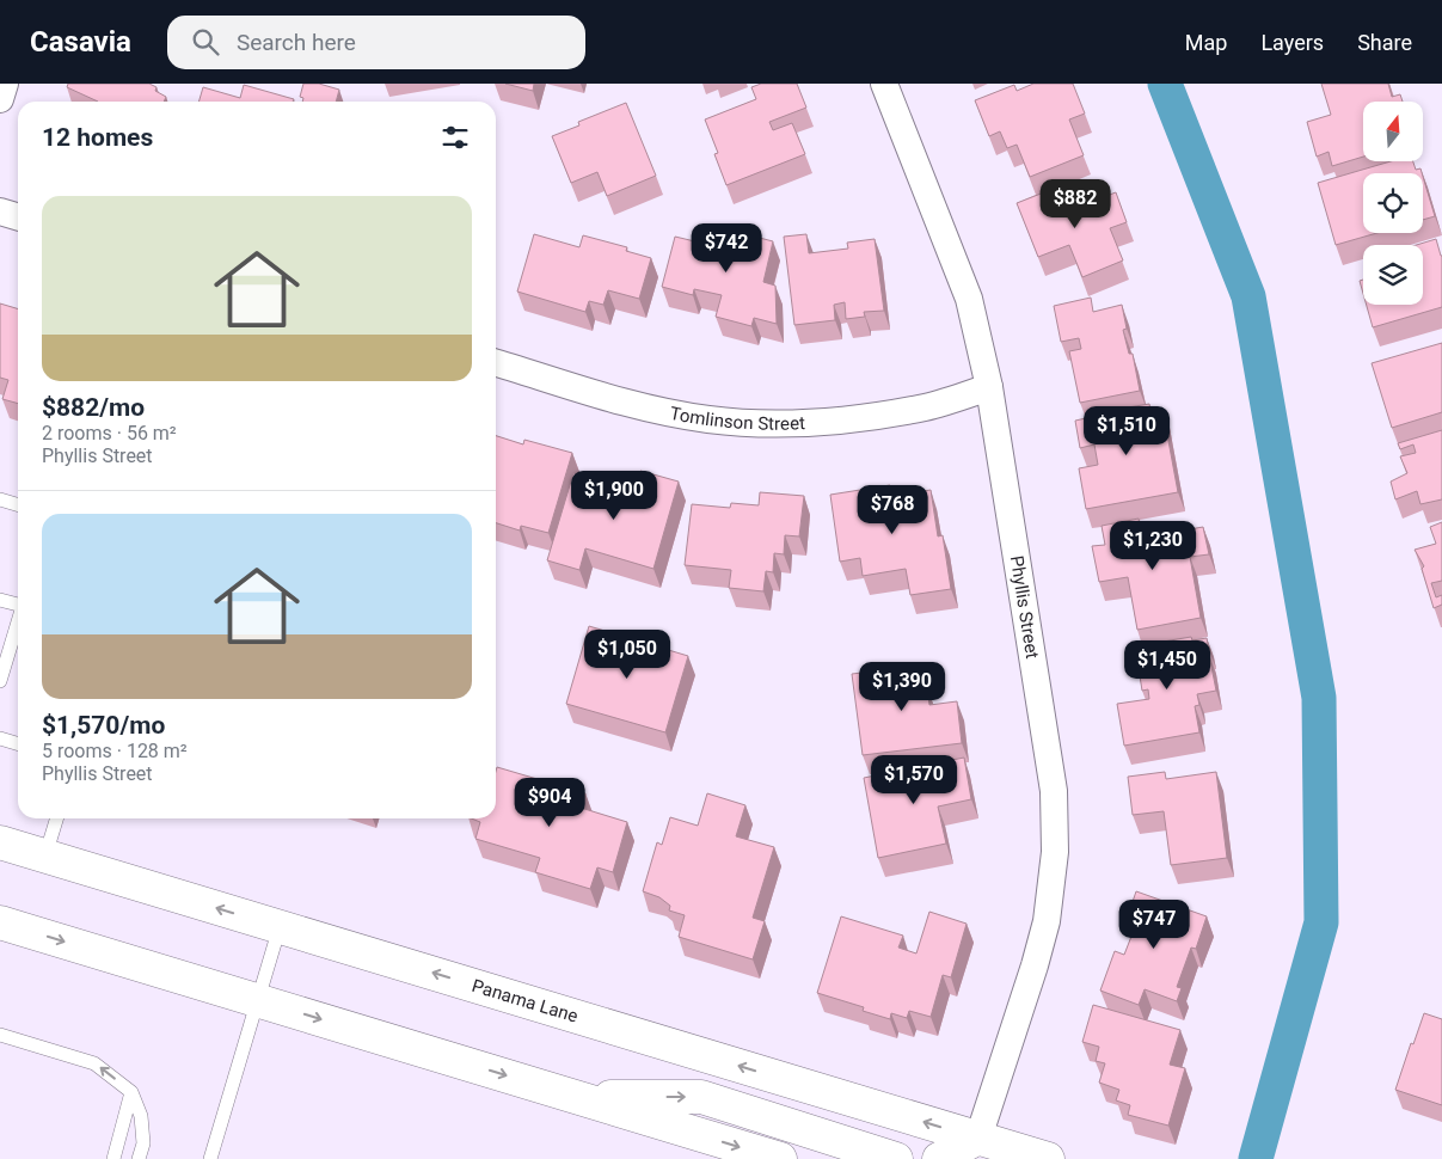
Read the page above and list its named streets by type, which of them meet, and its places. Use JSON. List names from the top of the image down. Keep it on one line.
{"streets":{"main road":["Panama Lane"],"street":["Tomlinson Street","Phyllis Street"]},"crossings":[["Tomlinson Street","Phyllis Street"],["Phyllis Street","Panama Lane"]],"north":"top","page":{"header":"Casavia","search":"Search here","nav":["Map","Layers","Share"],"heading":"12 homes","list":[{"name":"$882/mo","note":"2 rooms · 56 m² · Phyllis Street"},{"name":"$1,570/mo","note":"5 rooms · 128 m² · Phyllis Street"}],"price":["$882","$742","$1,510","$1,900","$768","$1,230","$1,050","$1,450","$1,390","$1,570","$904","$747"]}}
